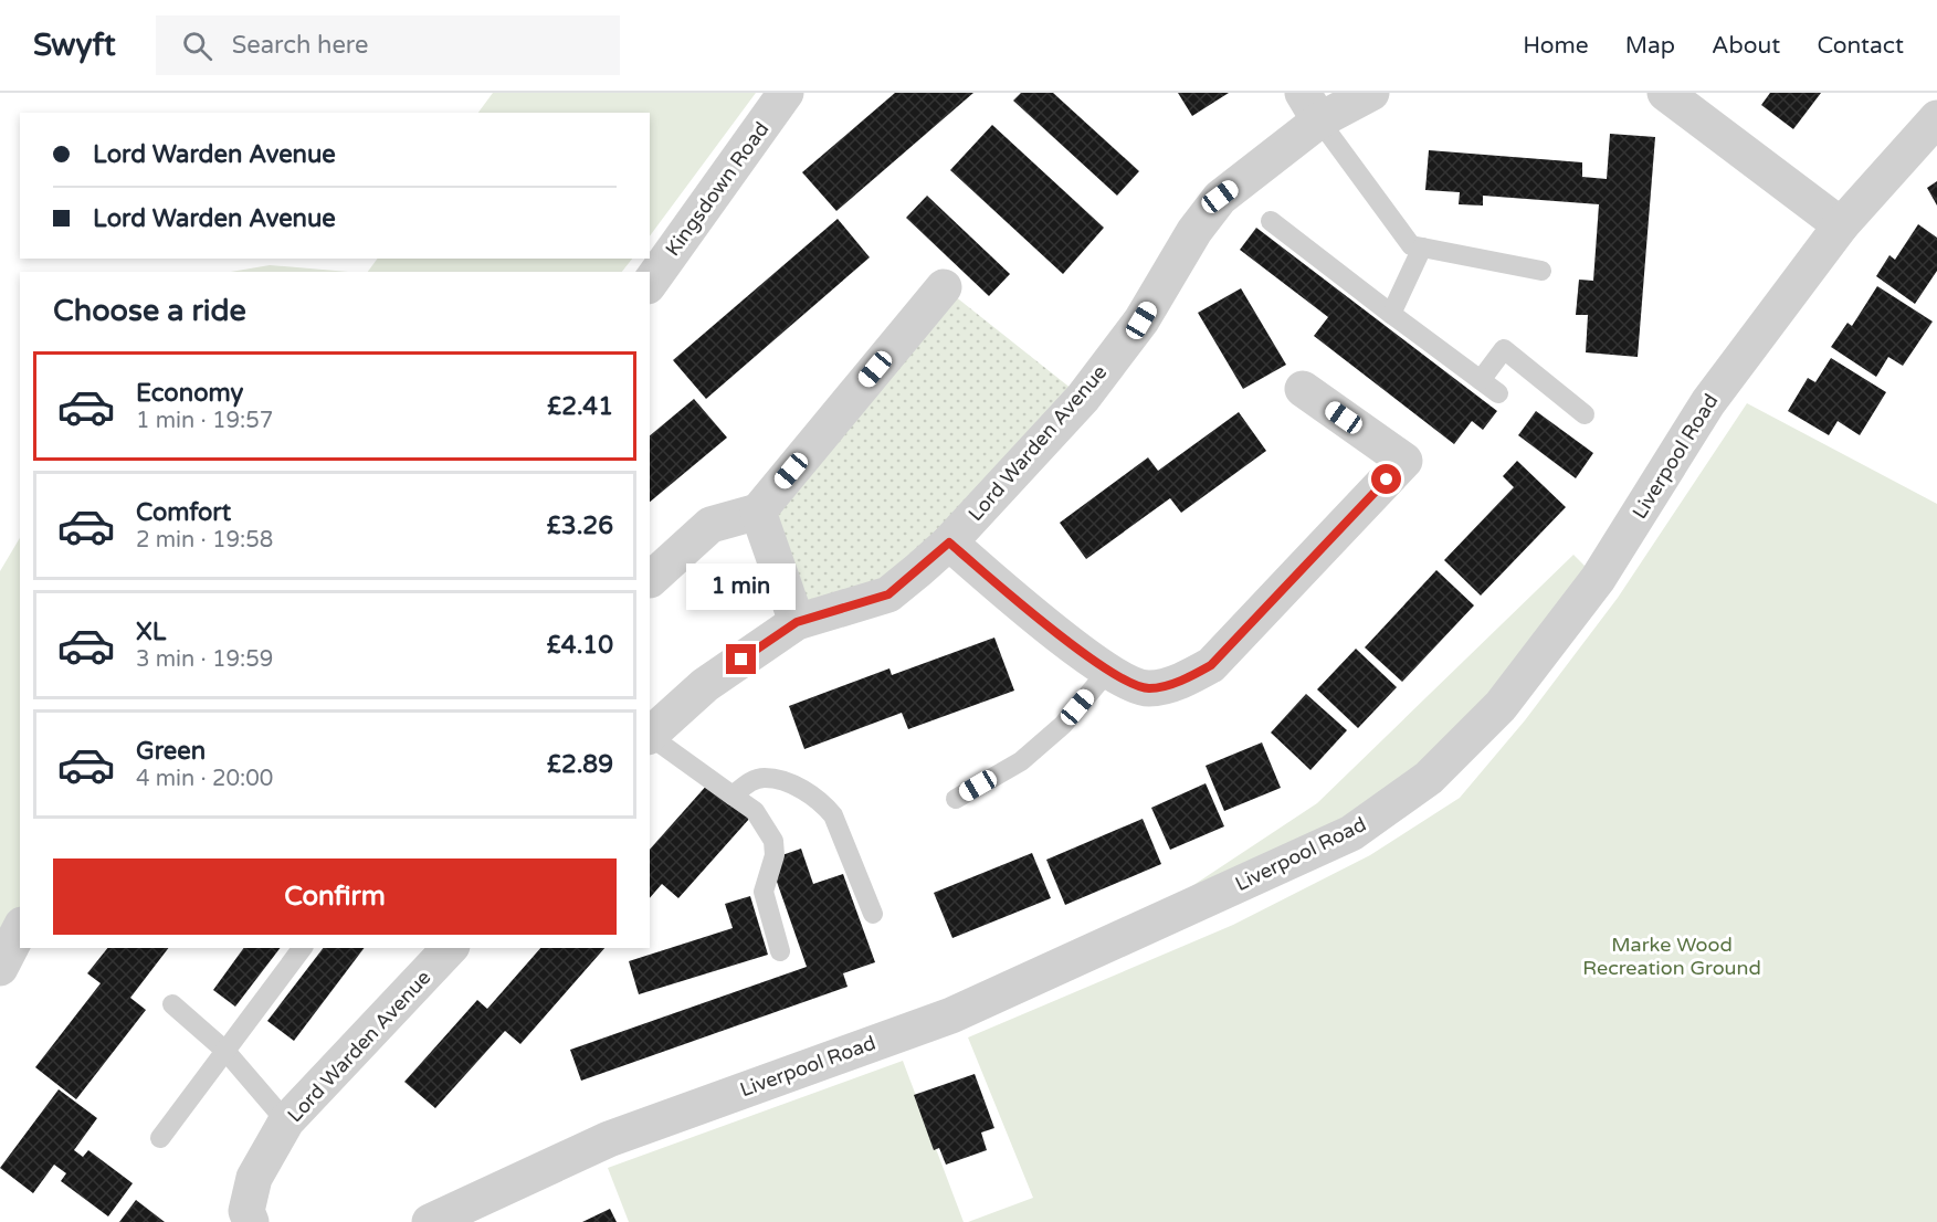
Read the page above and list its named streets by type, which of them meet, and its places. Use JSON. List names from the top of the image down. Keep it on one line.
{"streets":{"street":["Kingsdown Road","Lord Warden Avenue","Liverpool Road"]},"parks":["Marke Wood Recreation Ground"],"page":{"header":"Swyft","search":"Search here","nav":["Home","Map","About","Contact"],"banner":["Lord Warden Avenue","Lord Warden Avenue"],"heading":"Choose a ride","list":[{"name":"Economy","note":"1 min · 19:57","value":"£2.41"},{"name":"Comfort","note":"2 min · 19:58","value":"£3.26"},{"name":"XL","note":"3 min · 19:59","value":"£4.10"},{"name":"Green","note":"4 min · 20:00","value":"£2.89"}],"bubble":"1 min","buttons":"Confirm"}}
